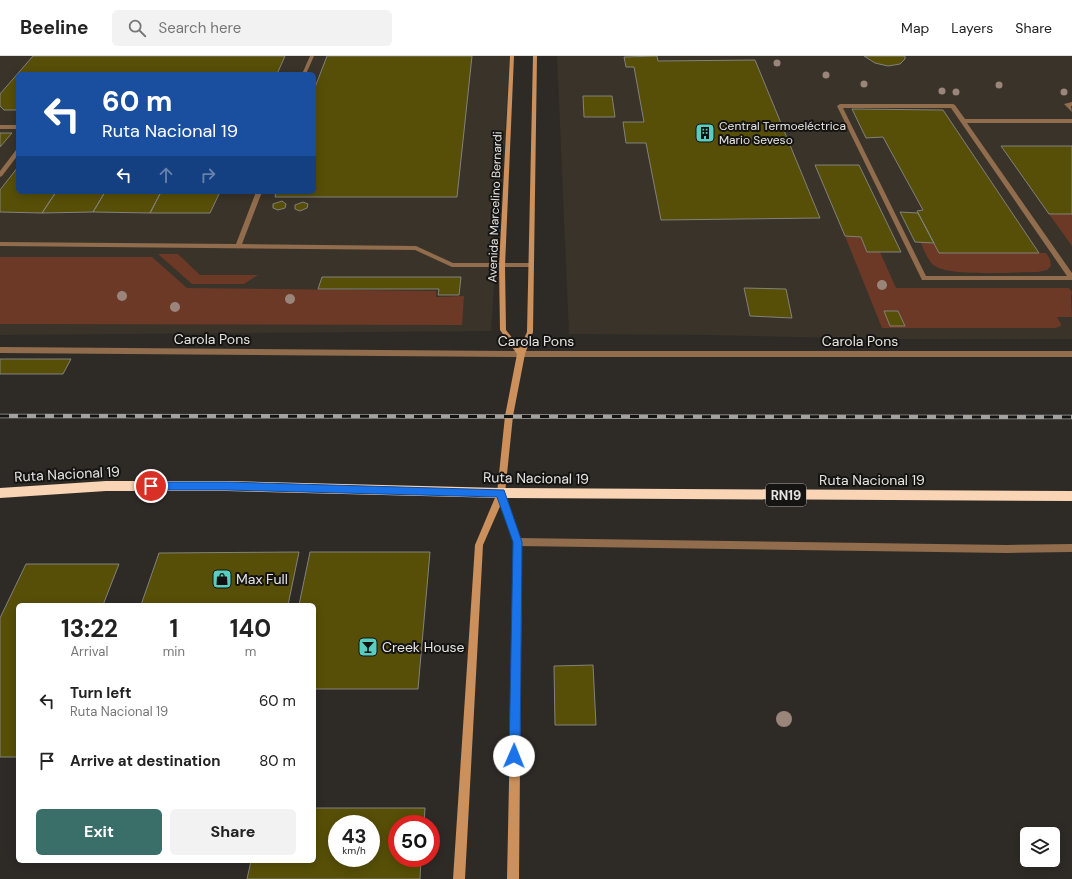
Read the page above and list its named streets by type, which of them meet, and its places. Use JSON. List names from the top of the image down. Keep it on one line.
{"streets":{"highway":["Ruta Nacional 19","RN19"],"main road":["Avenida Marcelino Bernardi"],"street":["Carola Pons"]},"crossings":[["Avenida Marcelino Bernardi","Carola Pons"]],"places":{"building":["Central Termoeléctrica Mario Seveso"],"shop":["Max Full"],"bar":["Creek House"]},"page":{"header":"Beeline","search":"Search here","nav":["Map","Layers","Share"],"turn":["60 m","Ruta Nacional 19"],"eta":["13:22","Arrival","1","min","140","m"],"list":[{"name":"Turn left","note":"Ruta Nacional 19","value":"60 m"},{"name":"Arrive at destination","value":"80 m"}],"buttons":["Exit","Share"],"speed":"43 km/h","limit":"50"}}
